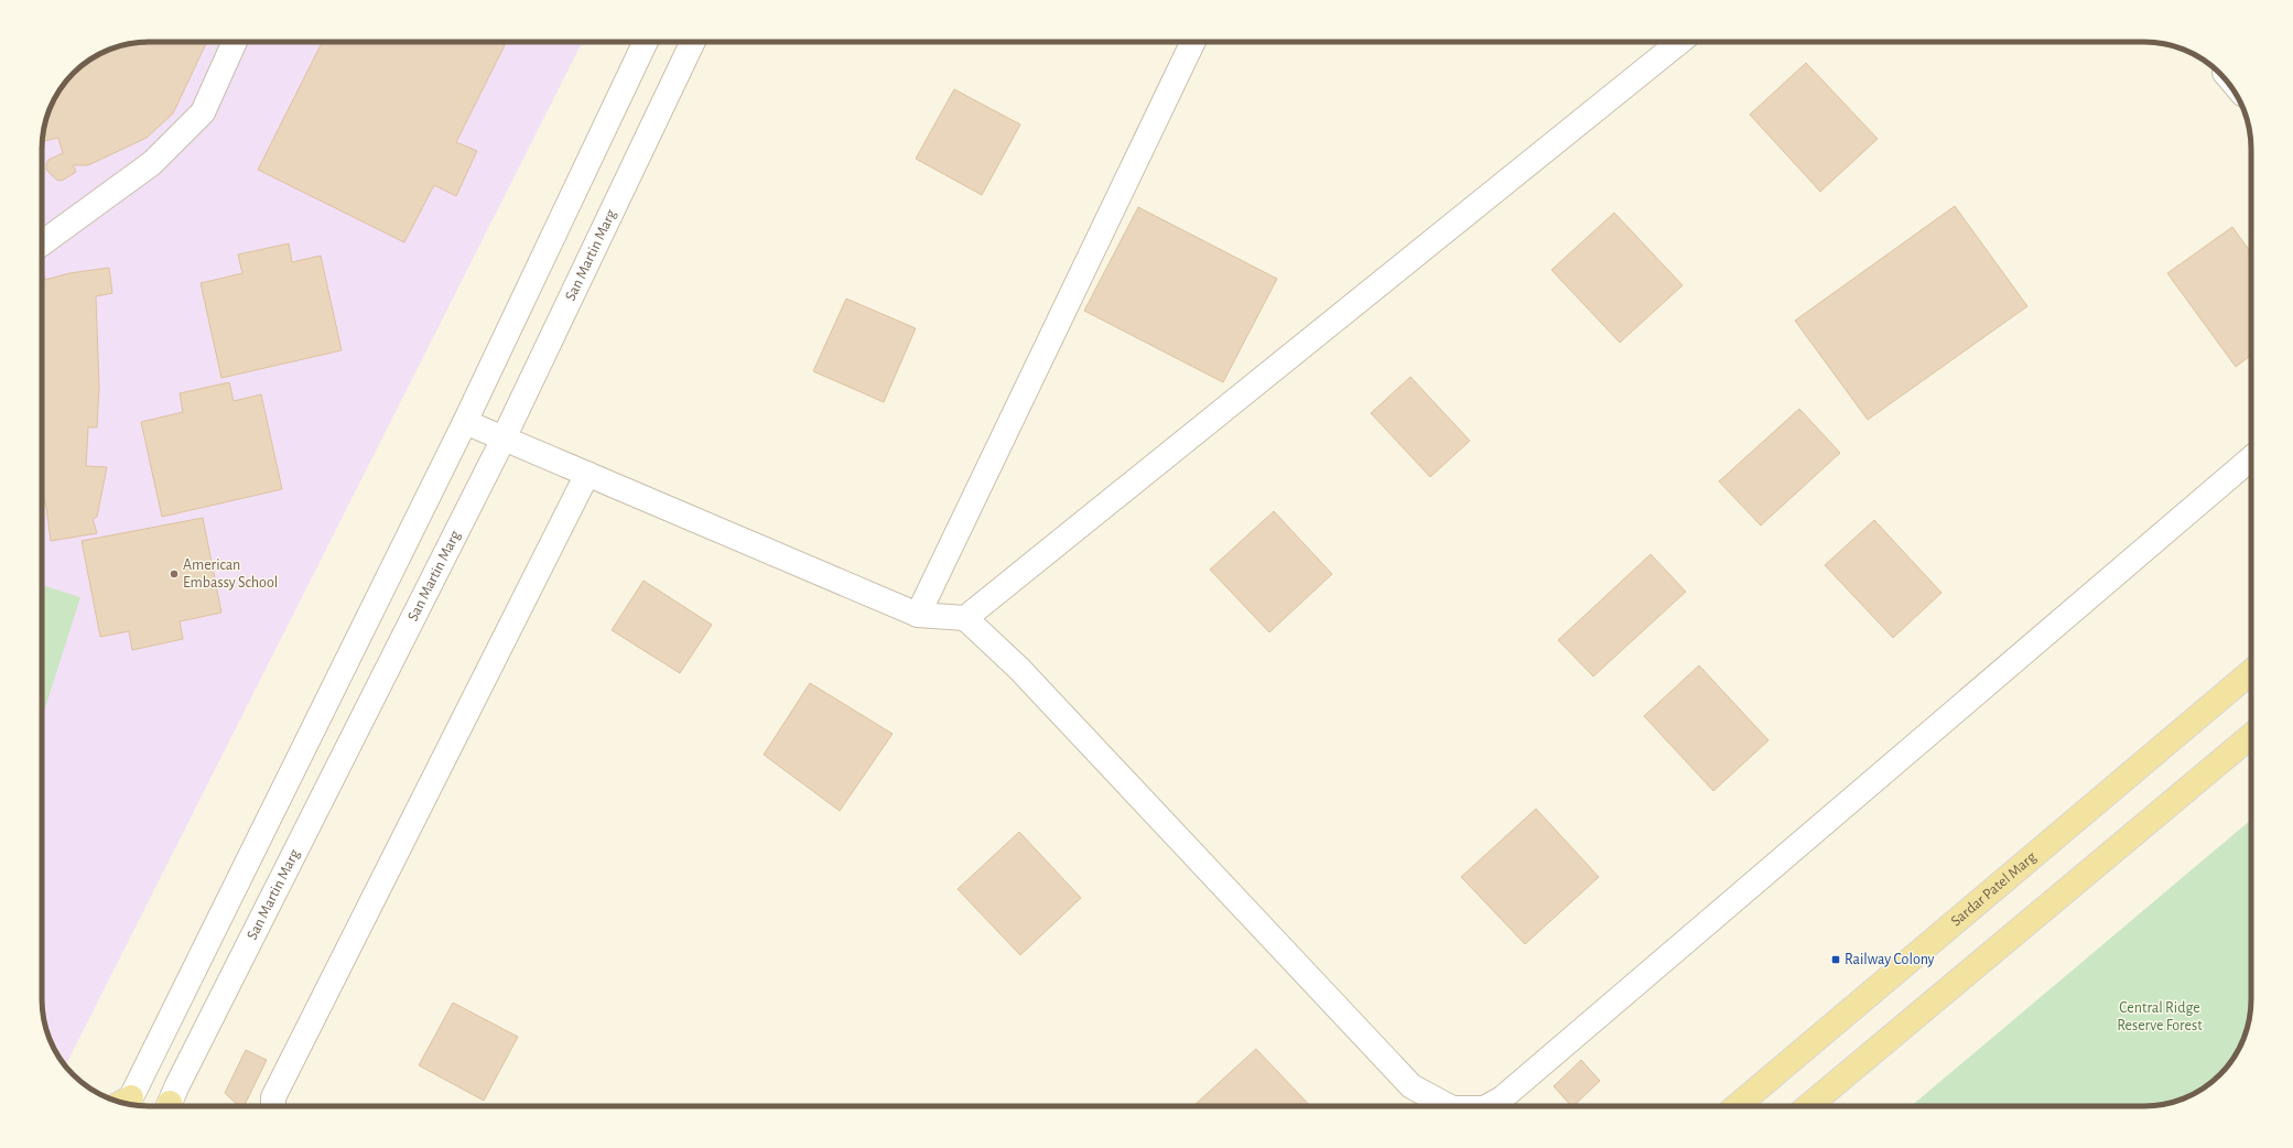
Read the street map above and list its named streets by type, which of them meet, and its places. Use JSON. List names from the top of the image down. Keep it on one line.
{"streets":{"main road":["Sardar Patel Marg"],"street":["San Martin Marg"]},"parks":["Central Ridge Reserve Forest"],"places":{"other":["American Embassy School"],"transit":["Railway Colony"]}}
